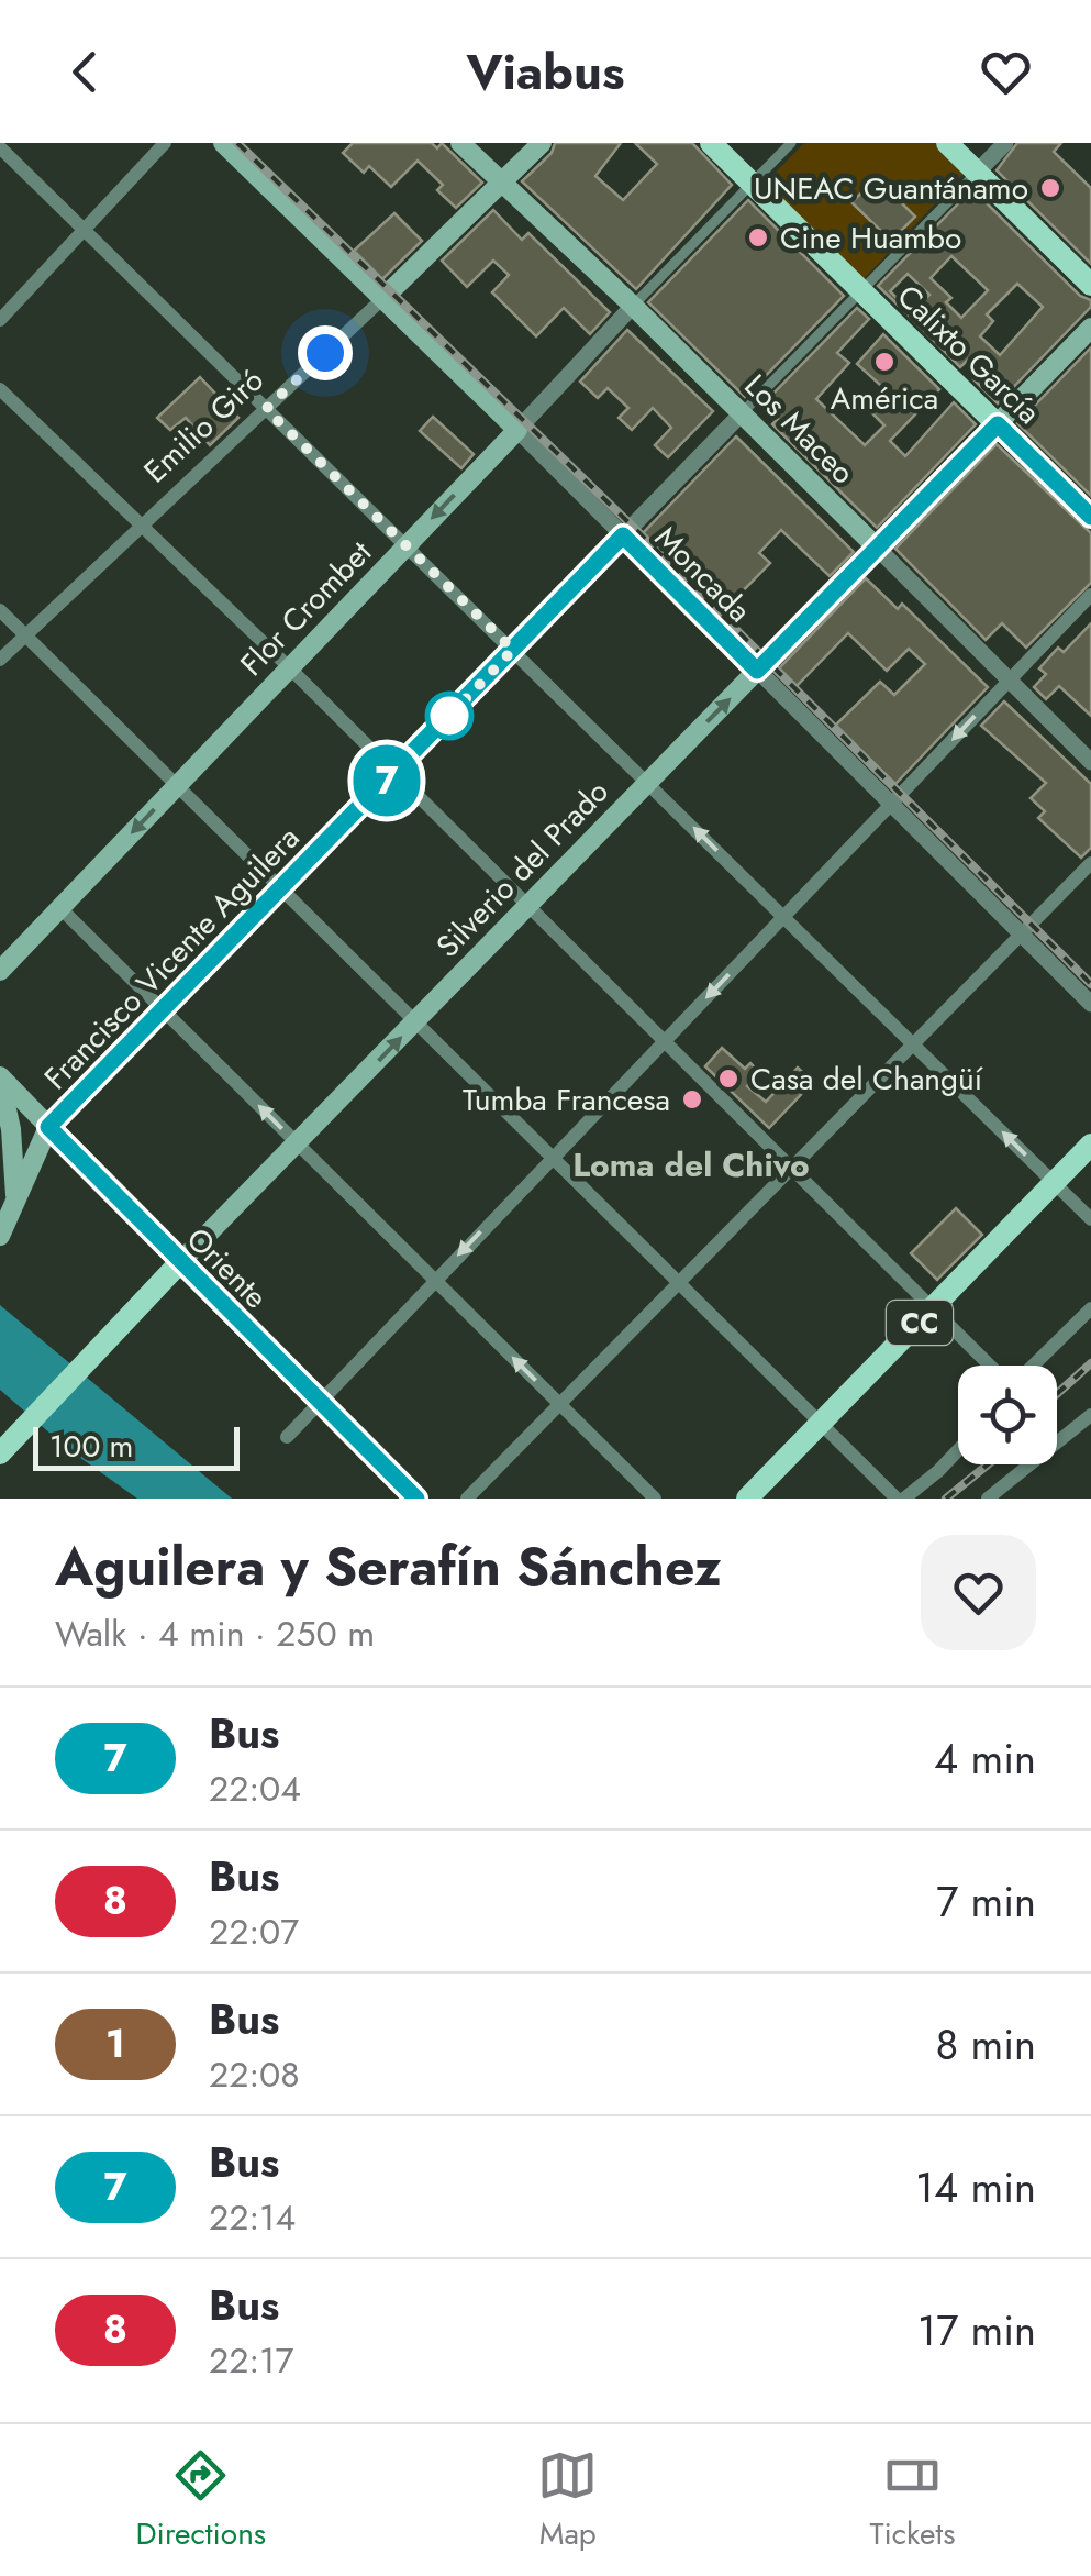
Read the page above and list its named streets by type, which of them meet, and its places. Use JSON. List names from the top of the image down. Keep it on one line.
{"streets":{"main road":["Calixto García","Emilio Giró","Los Maceo","Moncada","Flor Crombet","Silverio del Prado","Francisco Vicente Aguilera","Oriente","CC"]},"crossings":[["Calixto García","Flor Crombet"],["Calixto García","Silverio del Prado"],["Emilio Giró","Los Maceo"],["Emilio Giró","Moncada"],["Los Maceo","Flor Crombet"],["Los Maceo","Silverio del Prado"],["Los Maceo","Francisco Vicente Aguilera"],["Moncada","Flor Crombet"],["Moncada","Silverio del Prado"],["Moncada","Francisco Vicente Aguilera"],["Silverio del Prado","Oriente"],["Francisco Vicente Aguilera","Oriente"]],"districts":["Loma del Chivo"],"places":["UNEAC Guantánamo","Cine Huambo","América","Casa del Changüí","Tumba Francesa"],"lines":["bus line 7"],"scale_bar":"100 m","page":{"header":"Viabus","on_map":"7","scale":"100 m","heading":["Aguilera y Serafín Sánchez","Walk · 4 min · 250 m"],"list":[{"mark":"7","name":"Bus","note":"22:04","value":"4 min"},{"mark":"8","name":"Bus","note":"22:07","value":"7 min"},{"mark":"1","name":"Bus","note":"22:08","value":"8 min"},{"mark":"7","name":"Bus","note":"22:14","value":"14 min"},{"mark":"8","name":"Bus","note":"22:17","value":"17 min"}],"tabs":["Directions","Map","Tickets"]}}
